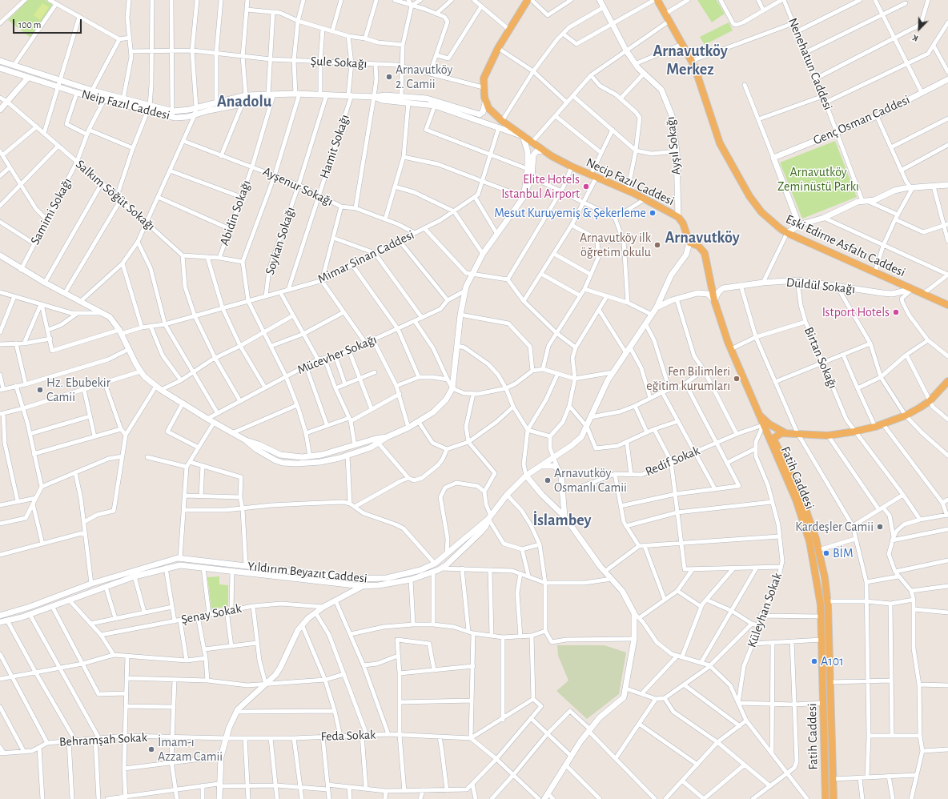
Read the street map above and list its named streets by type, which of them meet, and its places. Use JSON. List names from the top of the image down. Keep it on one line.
{"streets":{"main road":["Neip Fazıl Caddesi","Genç Osman Caddesi","Ayşıl Sokağı","Necip Fazıl Caddesi","Eski Edirne Asfaltı Caddesi","Düldül Sokağı","Fatih Caddesi","Yıldırım Beyazıt Caddesi"],"street":["Şule Sokağı","Nenehatun Caddesi","Hamit Sokağı","Ayşenur Sokağı","Salkım Söğüt Sokağı","Samimi Sokağı","Abidin Sokağı","Soykan Sokağı","Mimar Sinan Caddesi","Mücevher Sokağı","Birtan Sokağı","Redif Sokak","Küleyhan Sokak","Şenay Sokak","Feda Sokak","Behramşah Sokak"]},"crossings":[["Şule Sokağı","Hamit Sokağı"],["Şule Sokağı","Necip Fazıl Caddesi"],["Şule Sokağı","Abidin Sokağı"],["Şule Sokağı","Soykan Sokağı"],["Nenehatun Caddesi","Genç Osman Caddesi"],["Neip Fazıl Caddesi","Samimi Sokağı"],["Ayşıl Sokağı","Necip Fazıl Caddesi"],["Hamit Sokağı","Ayşenur Sokağı"],["Hamit Sokağı","Mimar Sinan Caddesi"],["Necip Fazıl Caddesi","Fatih Caddesi"],["Necip Fazıl Caddesi","Yıldırım Beyazıt Caddesi"],["Ayşenur Sokağı","Abidin Sokağı"],["Ayşenur Sokağı","Soykan Sokağı"],["Ayşenur Sokağı","Mimar Sinan Caddesi"],["Salkım Söğüt Sokağı","Samimi Sokağı"],["Soykan Sokağı","Mimar Sinan Caddesi"],["Eski Edirne Asfaltı Caddesi","Düldül Sokağı"],["Düldül Sokağı","Birtan Sokağı"],["Düldül Sokağı","Fatih Caddesi"],["Redif Sokak","Fatih Caddesi"],["Redif Sokak","Küleyhan Sokak"],["Fatih Caddesi","Yıldırım Beyazıt Caddesi"],["Fatih Caddesi","Küleyhan Sokak"],["Feda Sokak","Behramşah Sokak"]],"districts":["Arnavutköy Merkez","Anadolu","Arnavutköy","İslambey"],"parks":["Arnavutköy Zeminüstü Parkı"],"places":["Arnavutköy 2. Camii","Elite Hotels Istanbul Airport","Mesut Kuruyemiş & Şekerleme","Arnavutköy ilk öğretim okulu","Istport Hotels","Fen Bilimleri eğitim kurumları","Hz. Ebubekir Camii","Arnavutköy Osmanlı Camii","Kardeşler Camii","BİM","A101","İmam-ı Azzam Camii"],"scale_bar":"100 m","north":"bottom left"}
